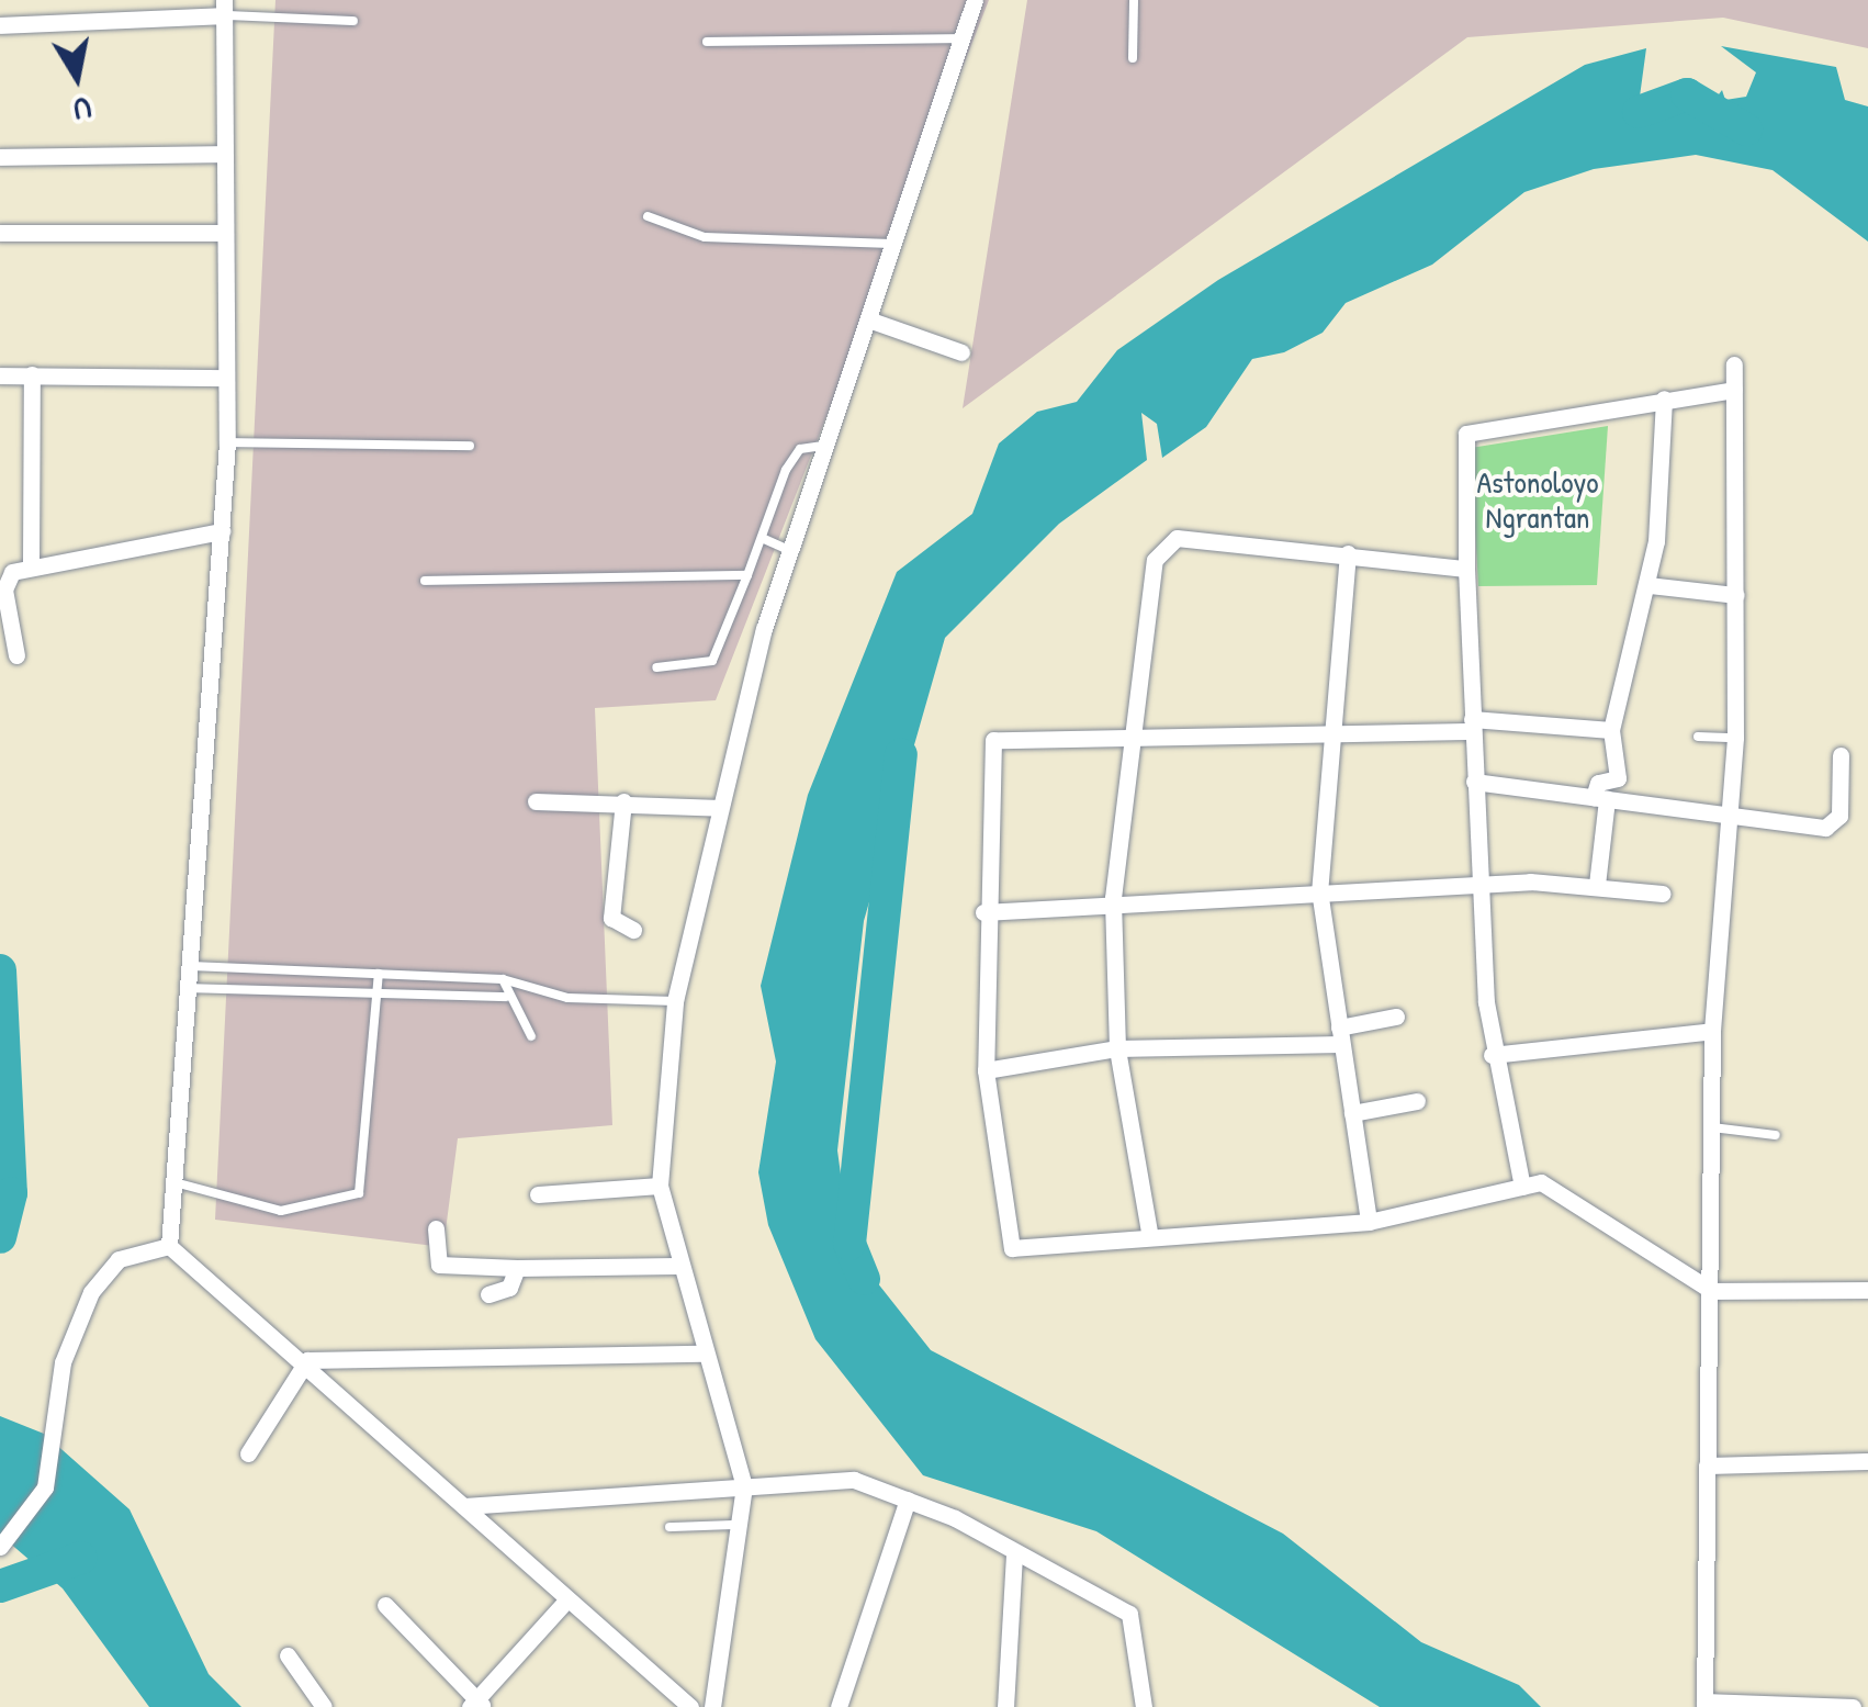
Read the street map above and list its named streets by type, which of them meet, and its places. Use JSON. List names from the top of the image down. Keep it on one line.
{"parks":["Astonoloyo Ngrantan"],"north":"bottom"}
